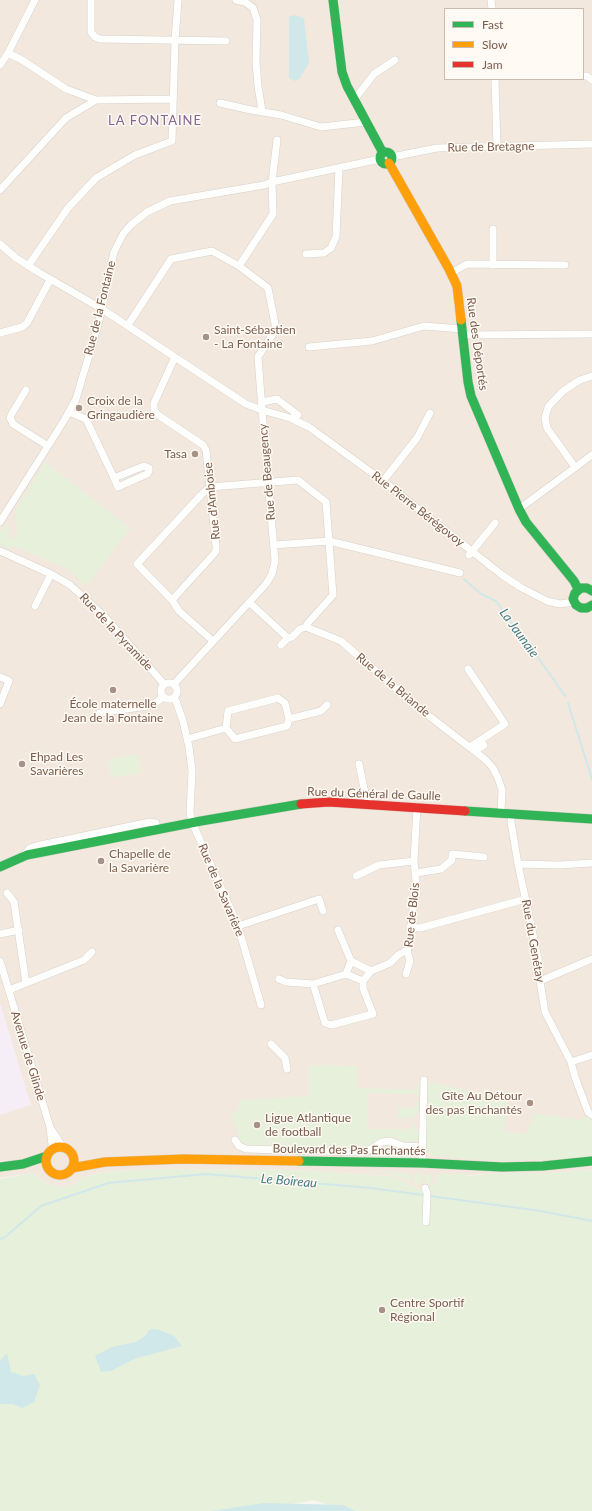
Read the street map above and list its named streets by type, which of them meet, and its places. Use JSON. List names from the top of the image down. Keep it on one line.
{"streets":{"street":["Rue de Bretagne","Rue de la Fontaine","Rue des Déportés","Rue de Beaugency","Rue d'Amboise","Rue Pierre Bérégovoy","Rue de la Pyramide","Rue de la Briande","Rue du Général de Gaulle","Rue de la Savarière","Rue de Blois","Rue du Genétay","Avenue de Glinde","Boulevard des Pas Enchantés"]},"crossings":[["Rue de Bretagne","Rue de la Fontaine"],["Rue de Bretagne","Rue des Déportés"],["Rue de la Fontaine","Rue des Déportés"],["Rue de la Fontaine","Rue de Beaugency"],["Rue de Beaugency","Rue d'Amboise"],["Rue de Beaugency","Rue Pierre Bérégovoy"],["Rue de Beaugency","Rue de la Pyramide"],["Rue de la Briande","Rue du Général de Gaulle"],["Rue du Général de Gaulle","Rue de la Savarière"],["Rue du Général de Gaulle","Rue de Blois"],["Rue du Général de Gaulle","Rue du Genétay"],["Avenue de Glinde","Boulevard des Pas Enchantés"]],"districts":["LA FONTAINE"],"water":["La Jaunaie","Le Boireau"],"places":["Saint-Sébastien - La Fontaine","Croix de la Gringaudière","Tasa","École maternelle Jean de la Fontaine","Ehpad Les Savarières","Chapelle de la Savarière","Gîte Au Détour des pas Enchantés","Ligue Atlantique de football","Centre Sportif Régional"],"legend":["Fast","Slow","Jam"]}
